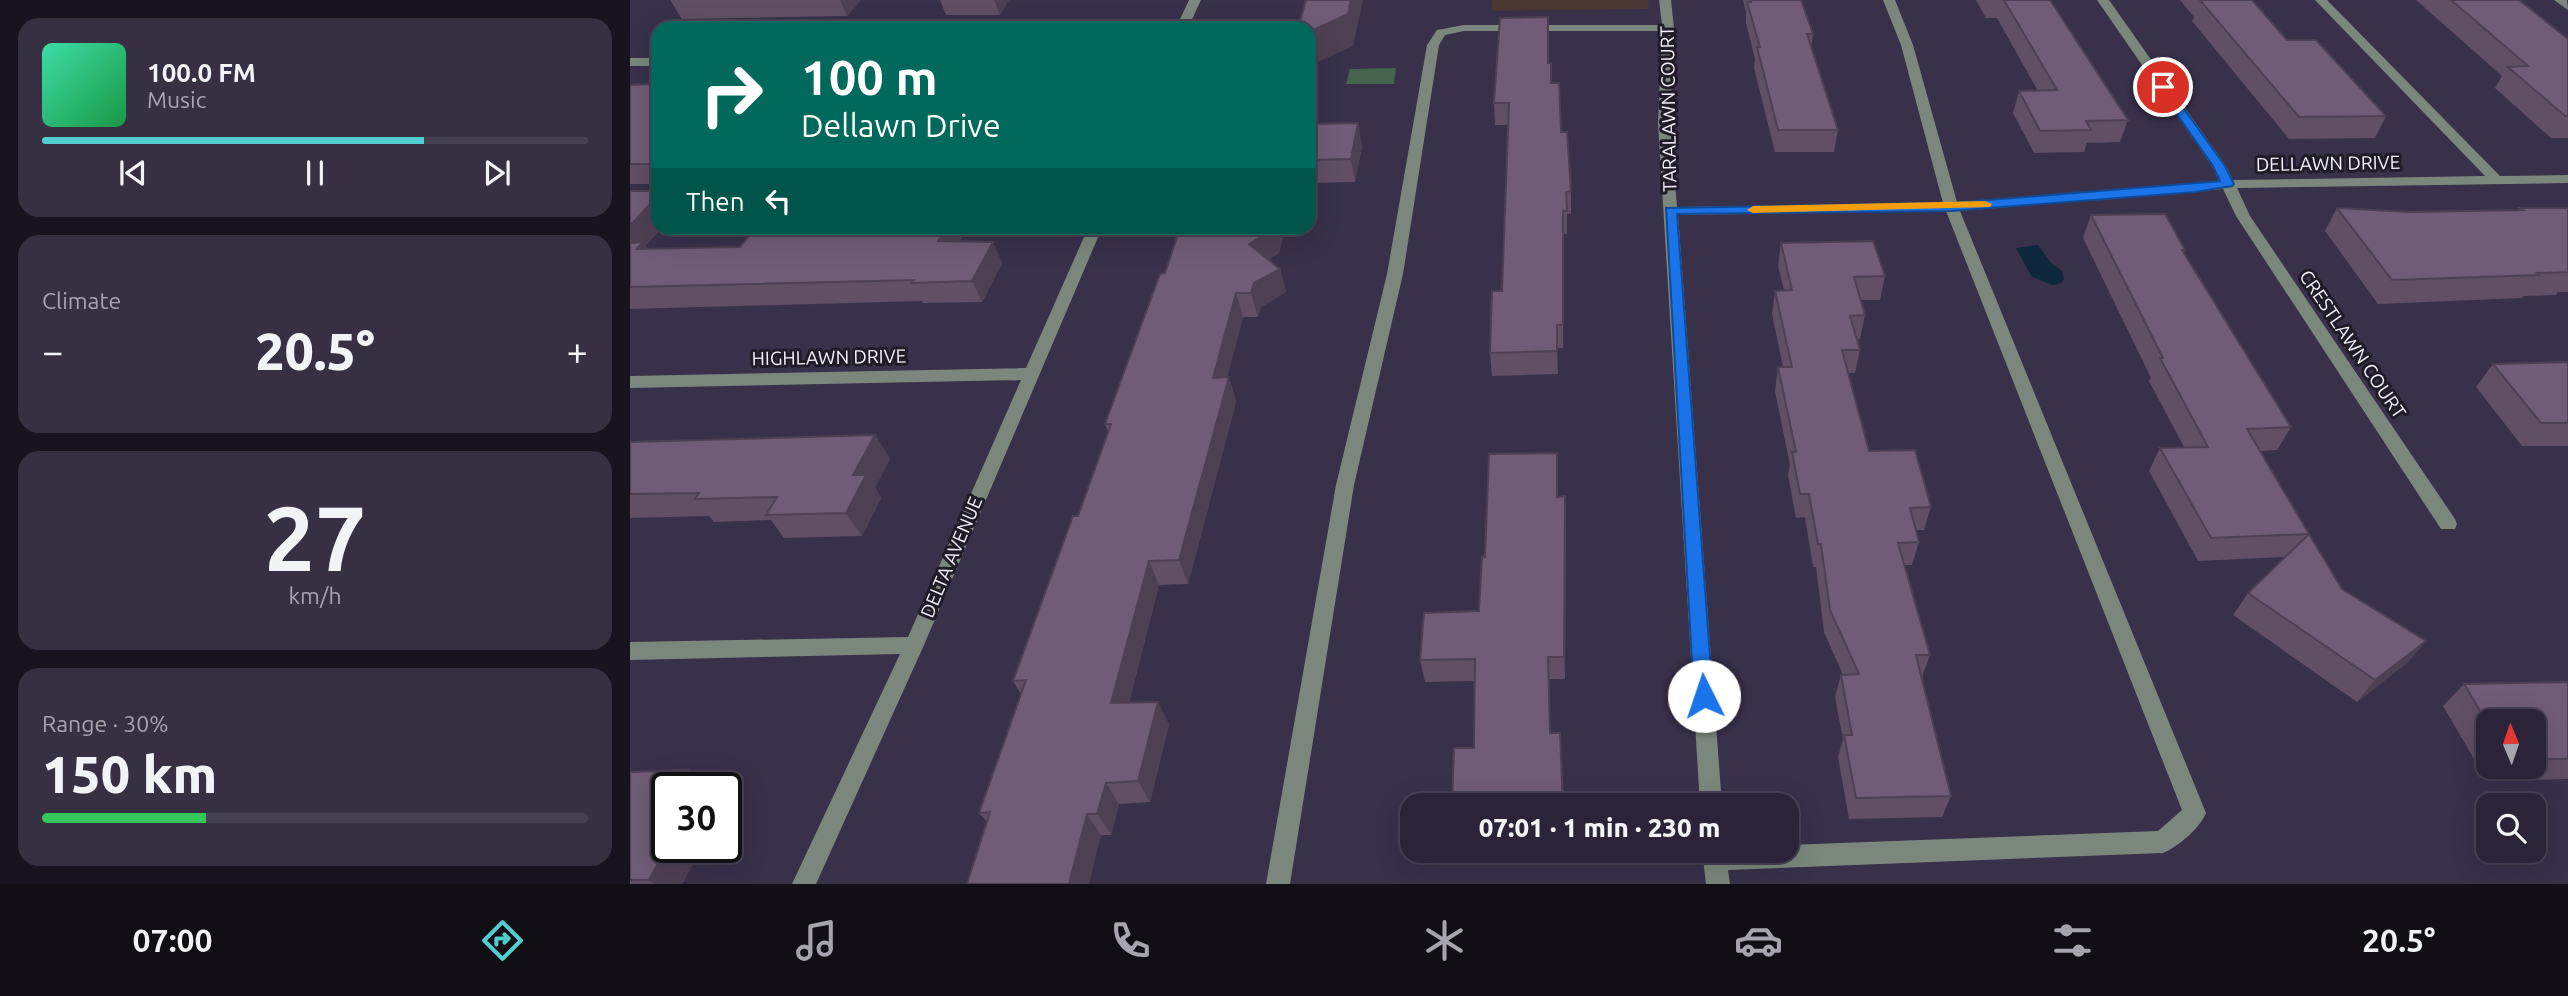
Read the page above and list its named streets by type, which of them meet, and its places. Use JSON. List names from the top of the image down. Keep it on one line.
{"streets":{"street":["TARALAWN COURT","DELLAWN DRIVE","CRESTLAWN COURT","HIGHLAWN DRIVE","DELTA AVENUE"]},"crossings":[["TARALAWN COURT","DELLAWN DRIVE"],["DELLAWN DRIVE","CRESTLAWN COURT"],["HIGHLAWN DRIVE","DELTA AVENUE"]],"north":"top","page":{"turn":["100 m","Dellawn Drive"],"song":["100.0 FM","Music"],"then":"Then","tile":["Climate",["27","km/h"],["Range · 30%","150 km"]],"heat":["−","20.5°","+"],"limit":"30","trip":"07:01 · 1 min · 230 m","tabs":["07:00","20.5°"]}}
